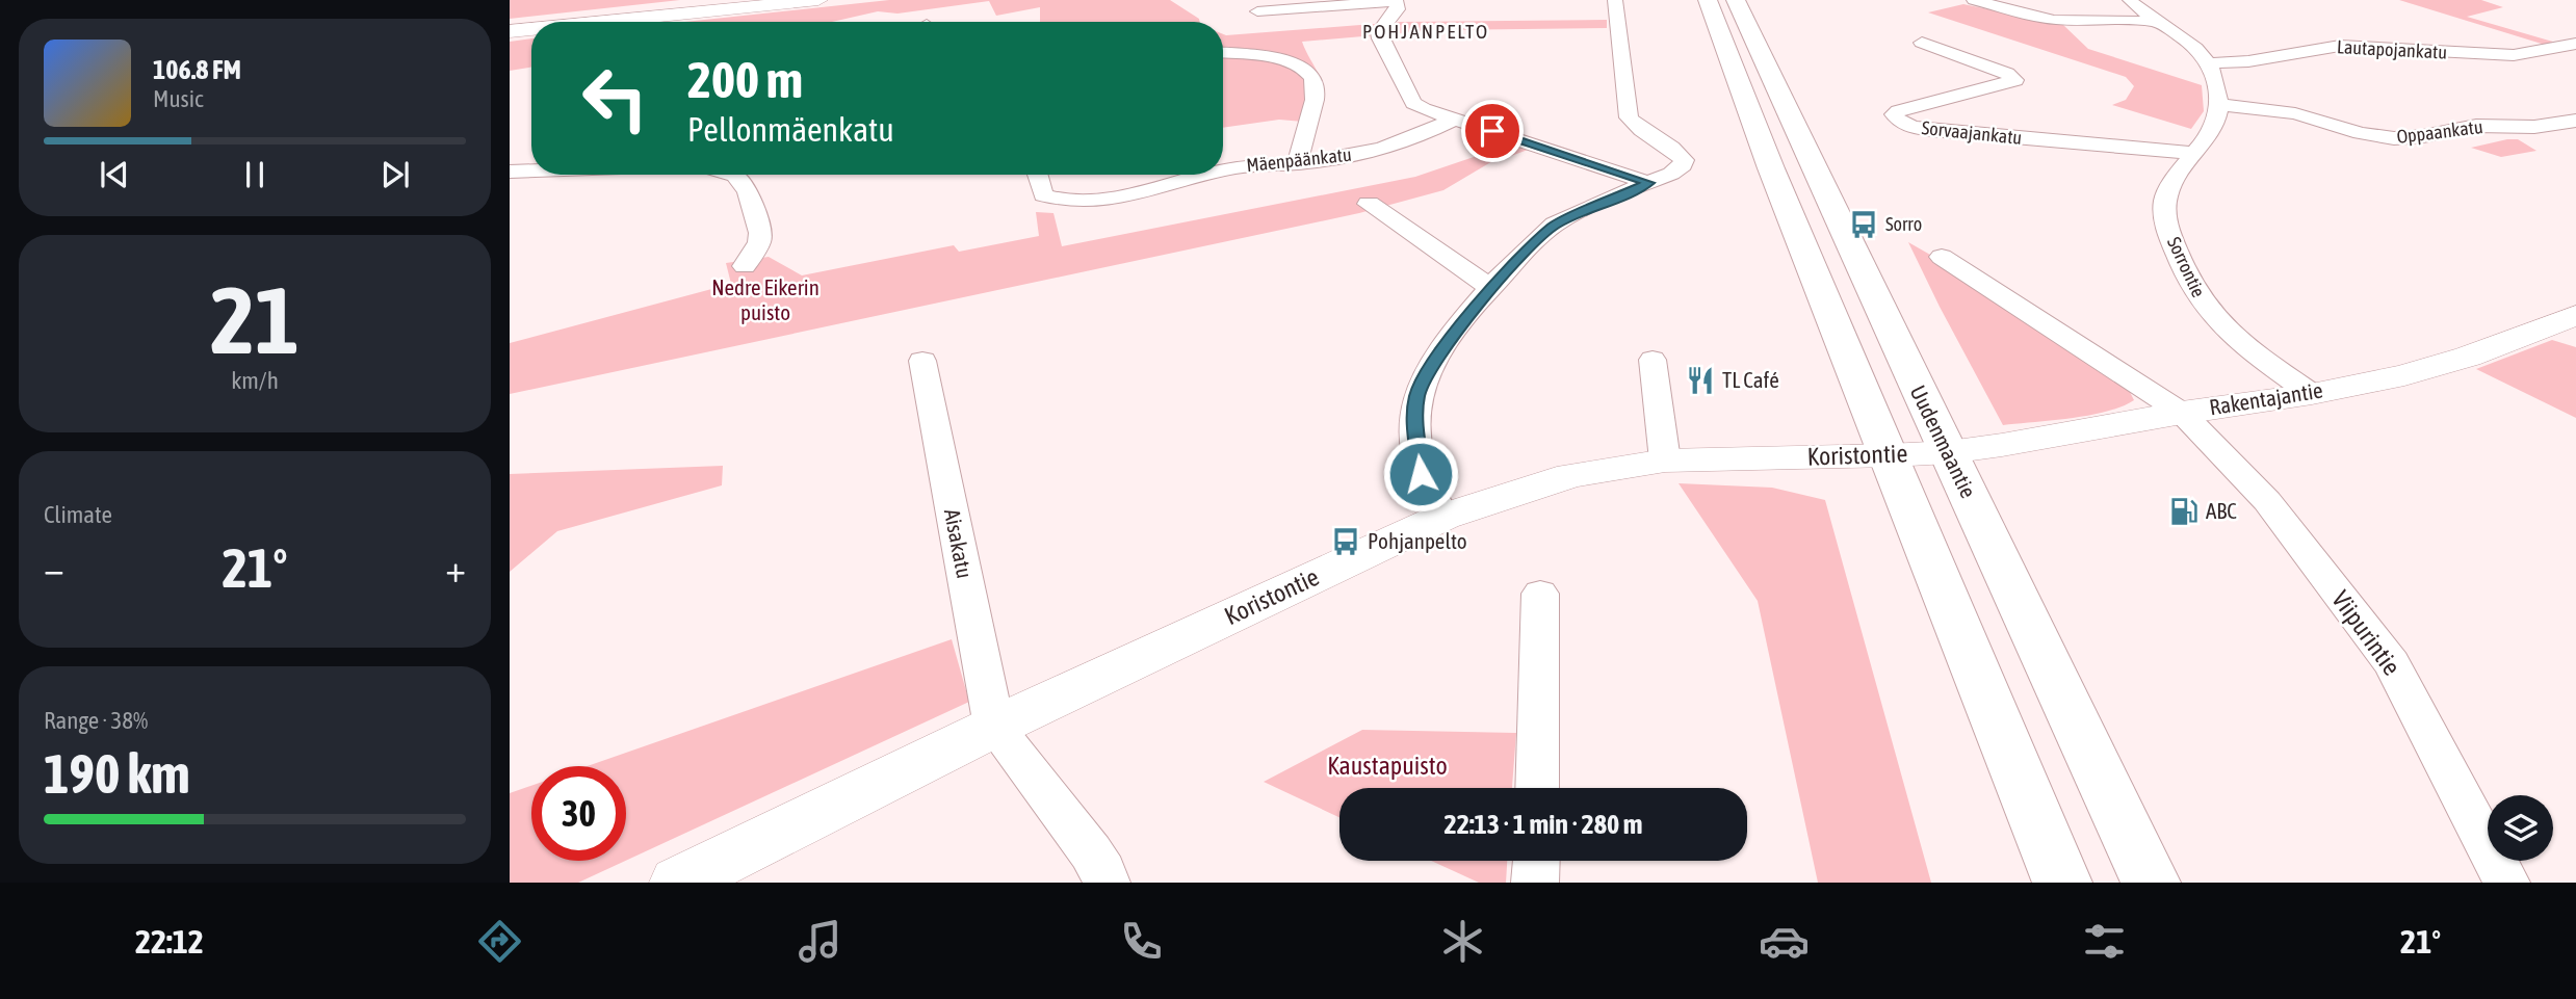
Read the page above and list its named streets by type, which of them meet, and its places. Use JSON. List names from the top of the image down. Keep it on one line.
{"streets":{"main road":["Uudenmaantie"],"street":["Lautapojankatu","Oppaankatu","Sorvaajankatu","Mäenpäänkatu","Sorrontie","Rakentajantie","Koristontie","Aisakatu","Viipurintie"]},"crossings":[["Oppaankatu","Sorrontie"],["Sorvaajankatu","Sorrontie"],["Sorrontie","Rakentajantie"],["Rakentajantie","Uudenmaantie"],["Rakentajantie","Koristontie"],["Rakentajantie","Viipurintie"],["Uudenmaantie","Koristontie"],["Koristontie","Aisakatu"]],"districts":["POHJANPELTO"],"parks":["Nedre Eikerin puisto","Kaustapuisto"],"places":{"bus stop":["Sorro","Pohjanpelto"],"restaurant":["TL Café"],"fuel station":["ABC"]},"page":{"turn":["200 m","Pellonmäenkatu"],"song":["106.8 FM","Music"],"tile":[["21","km/h"],"Climate",["Range · 38%","190 km"]],"heat":["−","21°","+"],"limit":"30","trip":"22:13 · 1 min · 280 m","tabs":["22:12","21°"]}}
